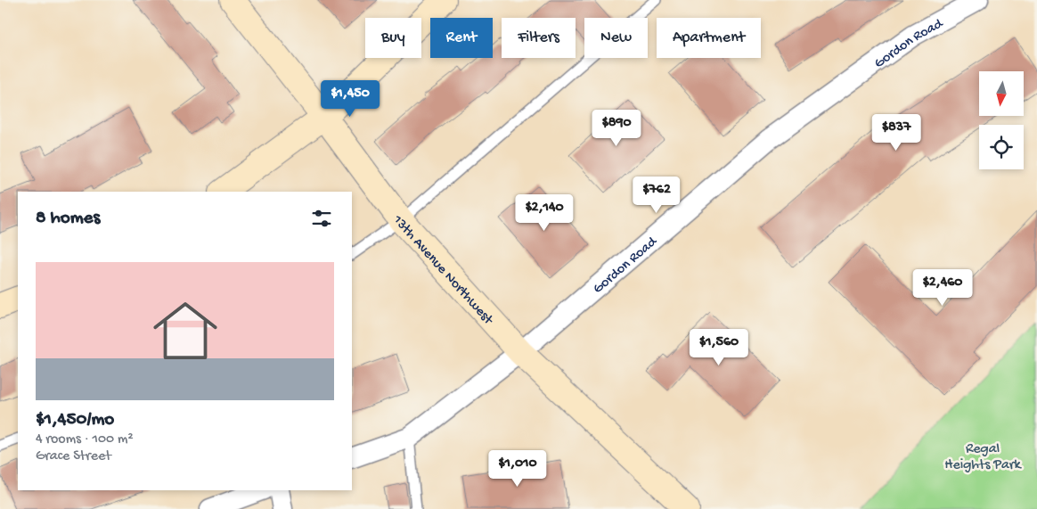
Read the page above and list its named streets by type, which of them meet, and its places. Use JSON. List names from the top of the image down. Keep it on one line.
{"streets":{"street":["Gordon Road","13th Avenue Northwest"]},"crossings":[["Gordon Road","13th Avenue Northwest"]],"parks":["Regal Heights Park"],"north":"bottom","page":{"chip":["Buy","Rent","Filters","New","Apartment"],"price":["$1,450","$890","$837","$762","$2,140","$2,460","$1,560","$1,010"],"heading":"8 homes","list":[{"name":"$1,450/mo","note":"4 rooms · 100 m² · Grace Street"}]}}
